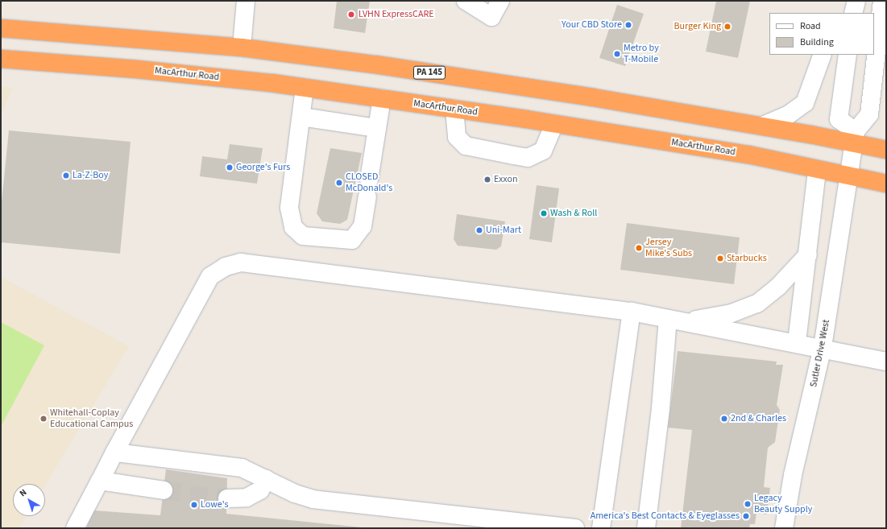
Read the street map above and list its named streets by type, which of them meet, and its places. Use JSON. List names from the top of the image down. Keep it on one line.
{"streets":{"highway":["PA 145","MacArthur Road"],"lane":["Sutler Drive West"]},"crossings":[["PA 145","Sutler Drive West"],["MacArthur Road","Sutler Drive West"]],"places":["LVHN ExpressCARE","Your CBD Store","Burger King","Metro by T-Mobile","George's Furs","La-Z-Boy","Exxon","CLOSED McDonald's","Wash & Roll","Uni-Mart","Jersey Mike's Subs","Starbucks","Whitehall-Coplay Educational Campus","2nd & Charles","Legacy Beauty Supply","Lowe's","America's Best Contacts & Eyeglasses"],"legend":["Road","Building"],"north":"top left"}
